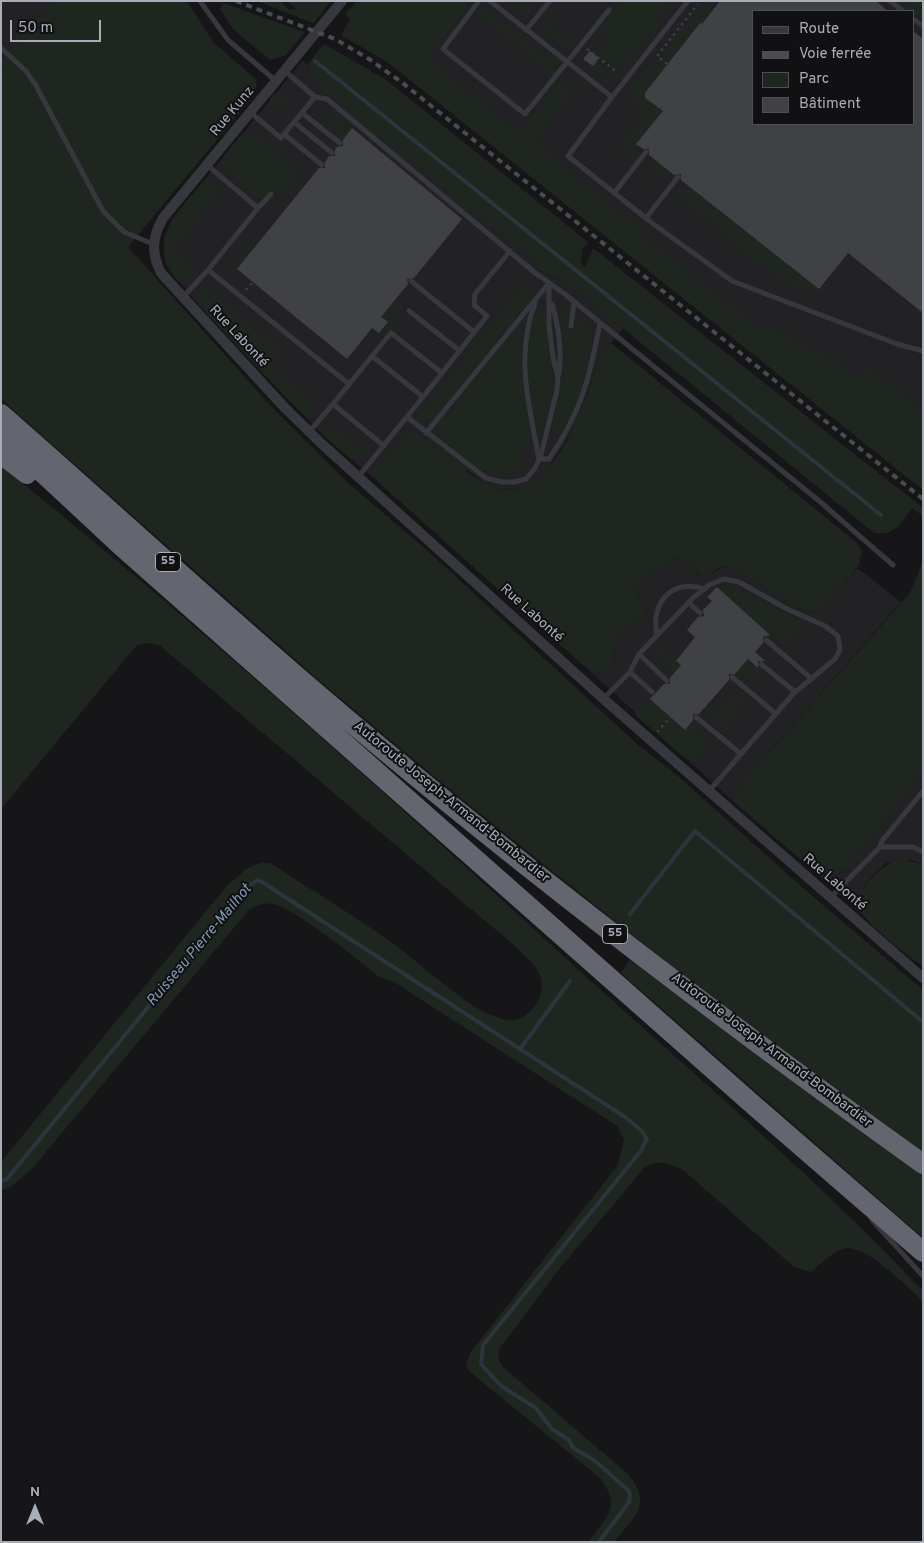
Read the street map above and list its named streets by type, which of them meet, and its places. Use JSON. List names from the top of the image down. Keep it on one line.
{"streets":{"highway":["55","Autoroute Joseph-Armand-Bombardier"],"street":["Rue Kunz","Rue Labonté"]},"crossings":[["Rue Kunz","Rue Labonté"]],"water":["Ruisseau Pierre-Mailhot"],"legend":["Route","Voie ferrée","Parc","Bâtiment"],"scale_bar":"50 m","north":"top"}
